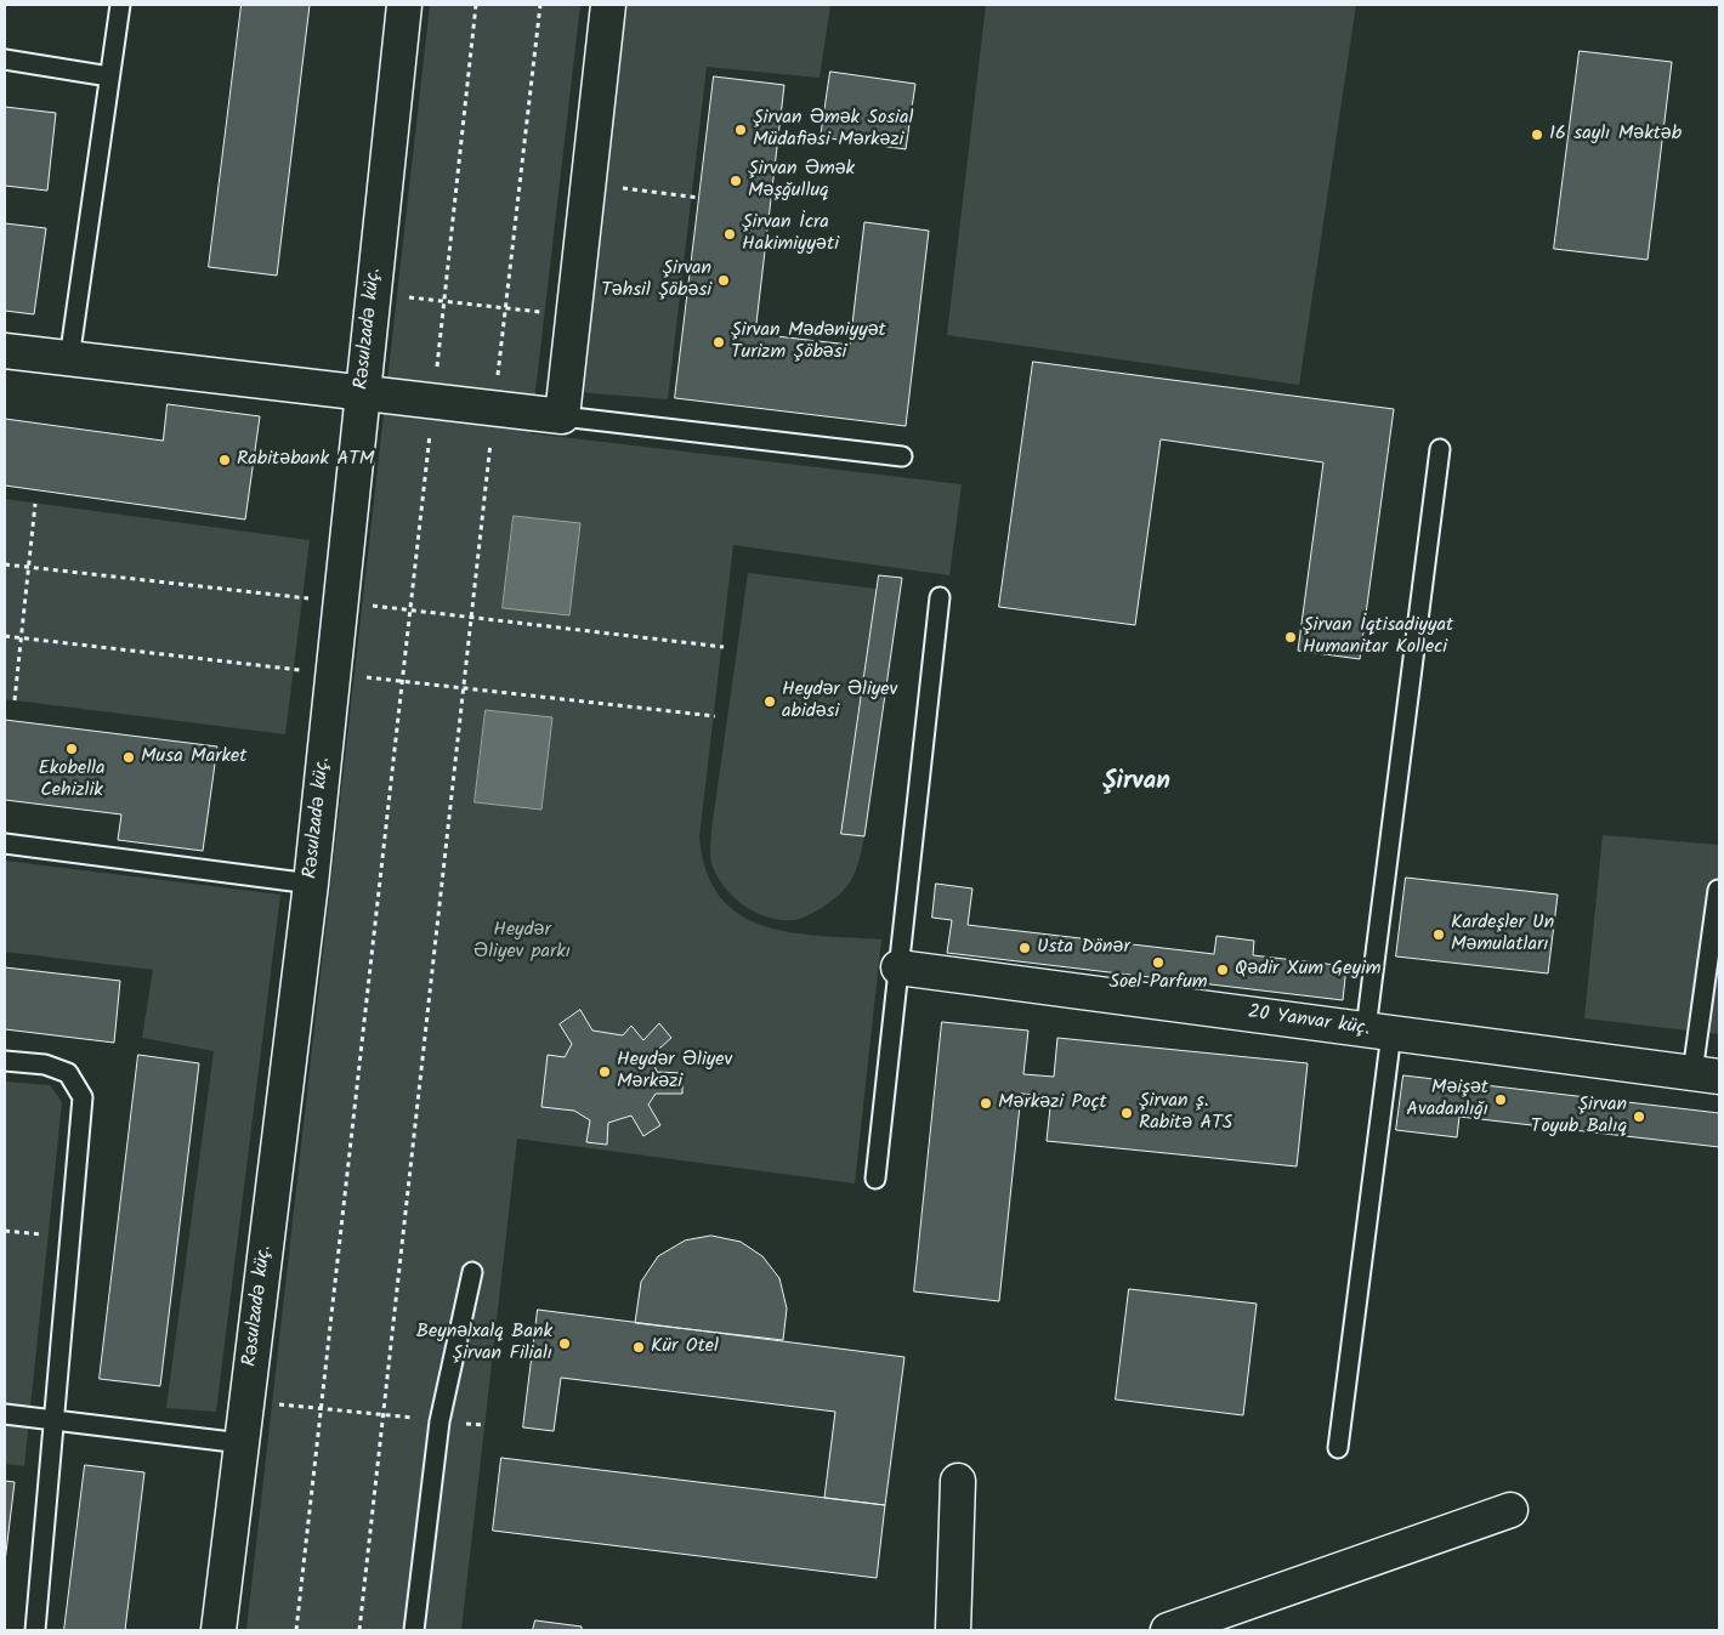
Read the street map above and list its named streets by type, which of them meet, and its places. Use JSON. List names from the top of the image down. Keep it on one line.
{"streets":{"street":["Rəsulzadə küç.","20 Yanvar küç."]},"districts":["Şirvan"],"parks":["Heydər Əliyev parkı"],"places":["Şirvan Əmək Sosial Müdafiəsi Mərkəzi","16 saylı Məktəb","Şirvan Əmək Məşğulluq","Şirvan İcra Hakimiyyəti","Şirvan Təhsil Şöbəsi","Şirvan Mədəniyyət Turizm Şöbəsi","Rabitəbank ATM","Şirvan İqtisadiyyat Humanitar Kolleci","Heydər Əliyev abidəsi","Ekobella Cehizlik","Musa Market","Kardeşler Un Məmulatları","Usta Dönər","Soel Parfum","Qədir Xum Geyim","Heydər Əliyev Mərkəzi","Məişət Avadanlığı","Mərkəzi Poçt","Şirvan ş. Rabitə ATS","Şirvan Toyub Balıq","Beynəlxalq Bank Şirvan Filialı","Kür Otel"]}
